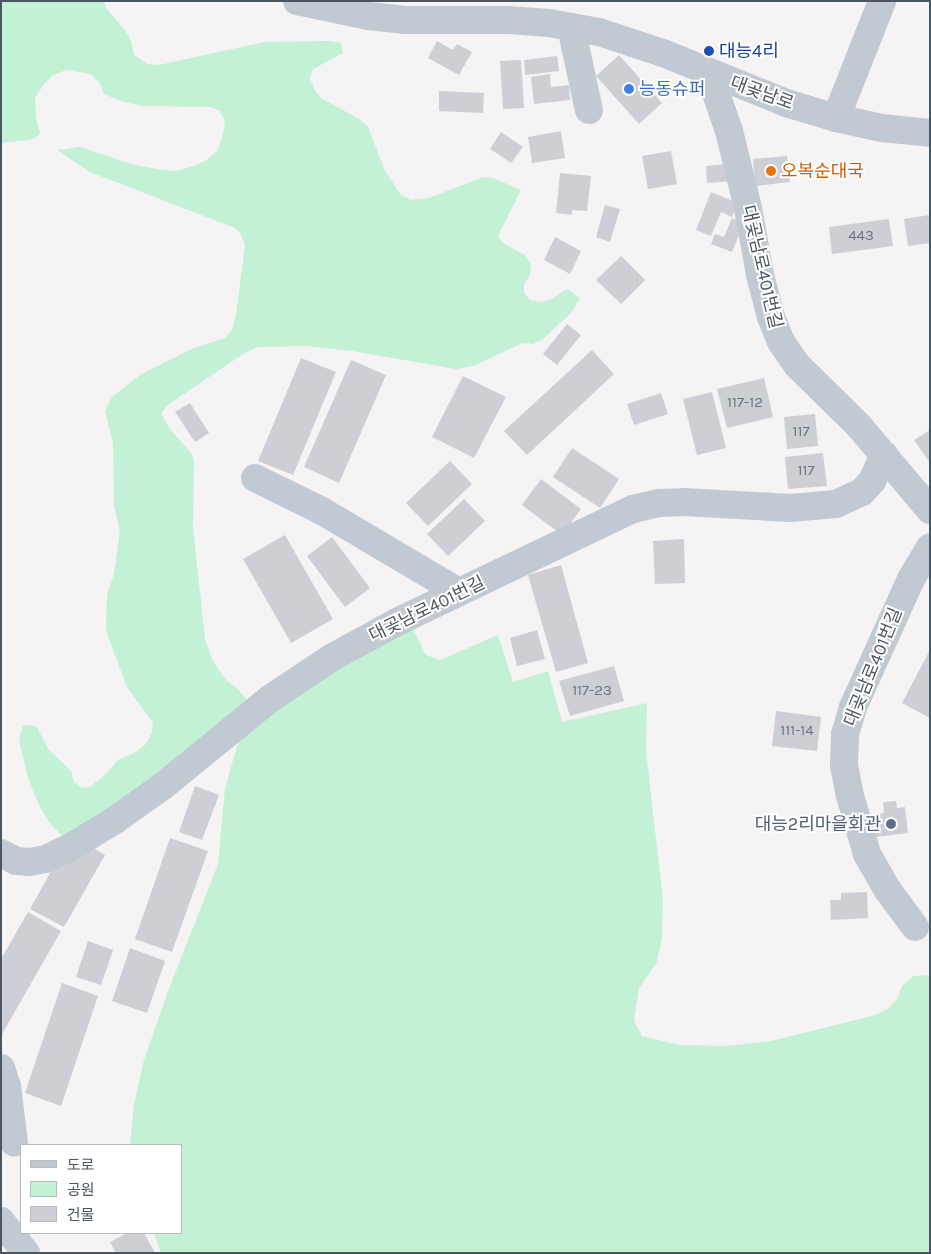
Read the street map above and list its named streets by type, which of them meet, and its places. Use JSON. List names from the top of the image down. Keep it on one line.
{"streets":{"street":["대곶남로","대곶남로401번길"]},"crossings":[["대곶남로","대곶남로401번길"]],"places":["대능4리","능동슈퍼","오복순대국","대능2리마을회관"],"house_numbers":["443","117-12","117","117","117-23","111-14"],"legend":["도로","공원","건물"]}
